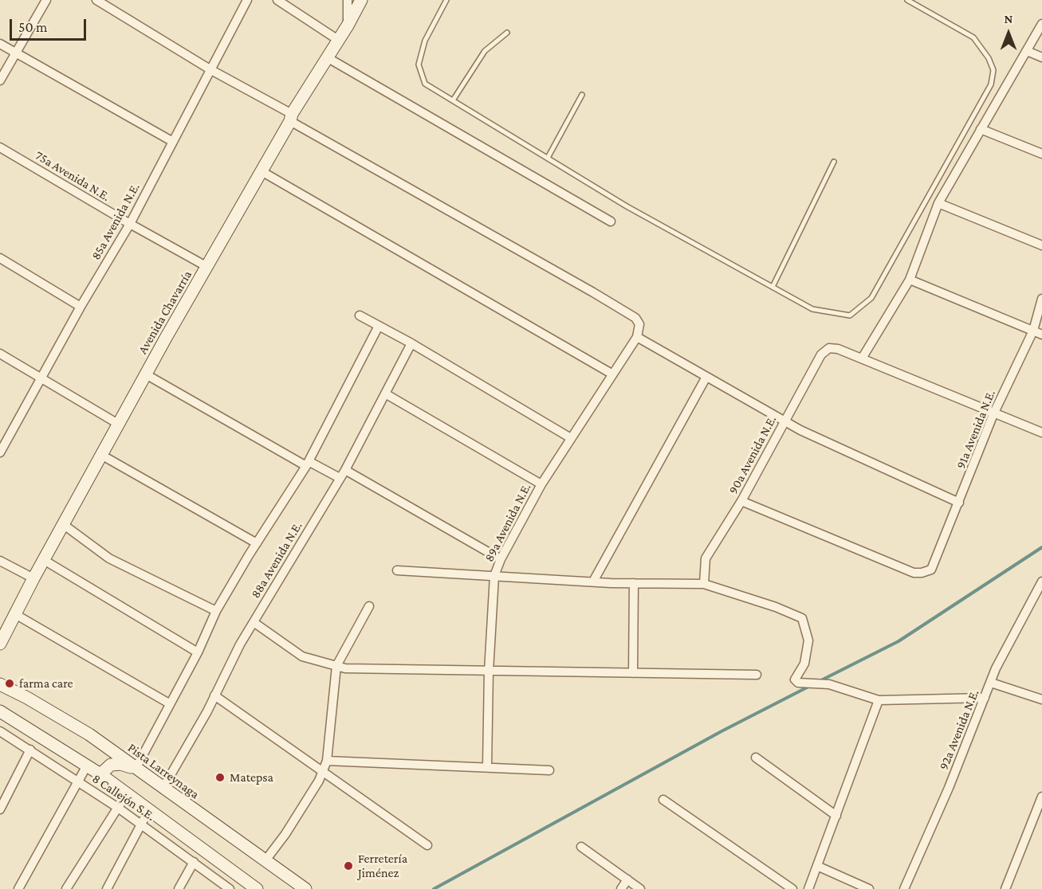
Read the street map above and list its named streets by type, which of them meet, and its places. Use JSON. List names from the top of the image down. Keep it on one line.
{"streets":{"main road":["Avenida Chavarría","Pista Larreynaga"],"street":["75a Avenida N.E.","85a Avenida N.E.","91a Avenida N.E.","90a Avenida N.E.","89a Avenida N.E.","88a Avenida N.E.","92a Avenida N.E.","8 Callejón S.E."]},"crossings":[["75a Avenida N.E.","85a Avenida N.E."],["75a Avenida N.E.","Avenida Chavarría"],["91a Avenida N.E.","90a Avenida N.E."],["88a Avenida N.E.","Pista Larreynaga"]],"places":["farma care","Matepsa","Ferretería Jiménez"],"scale_bar":"50 m","north":"top"}
